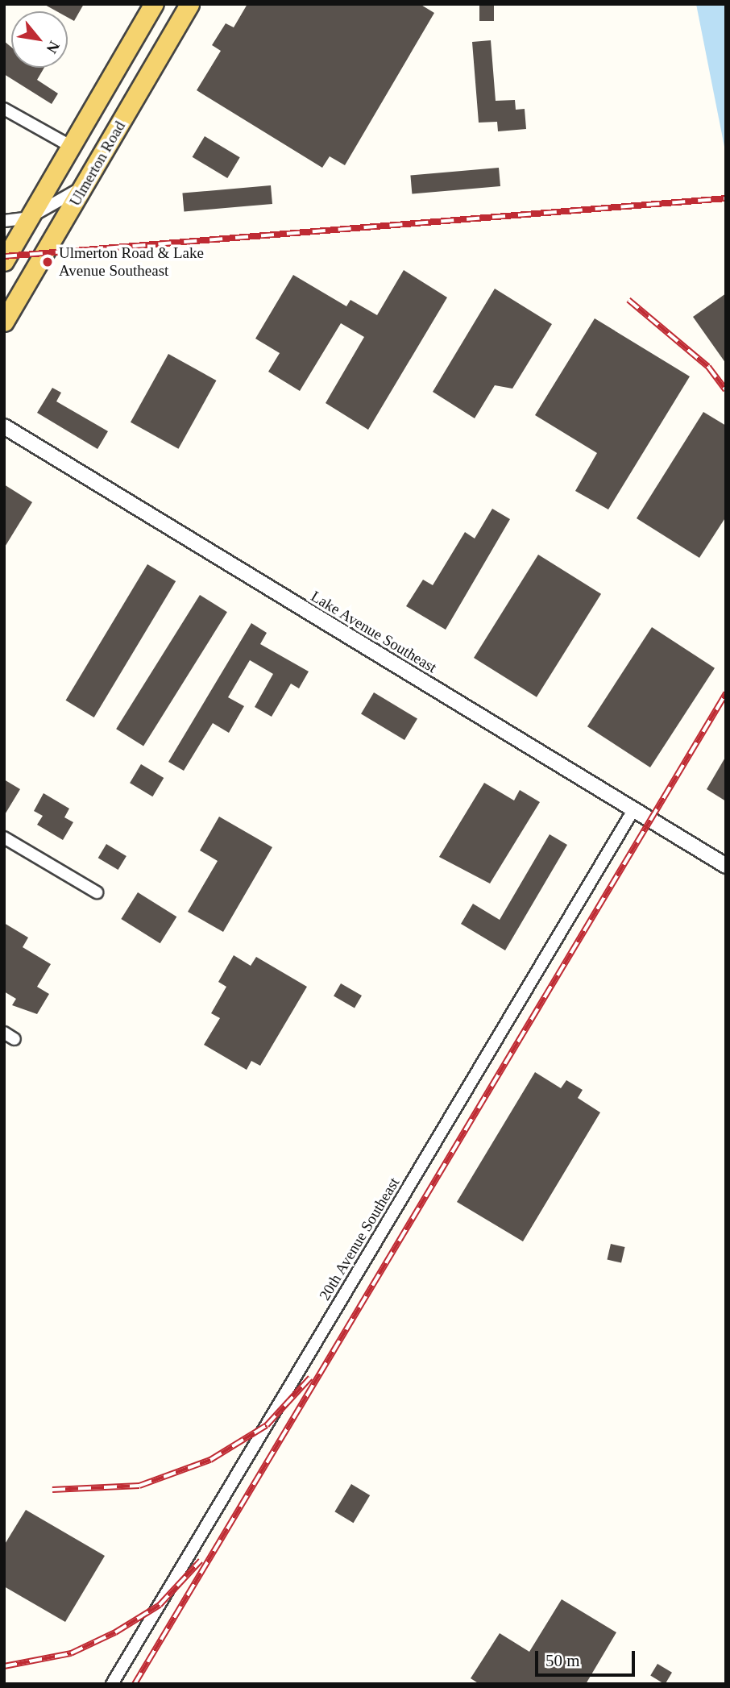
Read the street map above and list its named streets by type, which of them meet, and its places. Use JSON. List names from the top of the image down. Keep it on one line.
{"streets":{"main road":["Ulmerton Road"],"street":["Lake Avenue Southeast","20th Avenue Southeast"]},"crossings":[["Lake Avenue Southeast","20th Avenue Southeast"]],"places":["Ulmerton Road & Lake Avenue Southeast"],"scale_bar":"50 m","north":"bottom right"}
